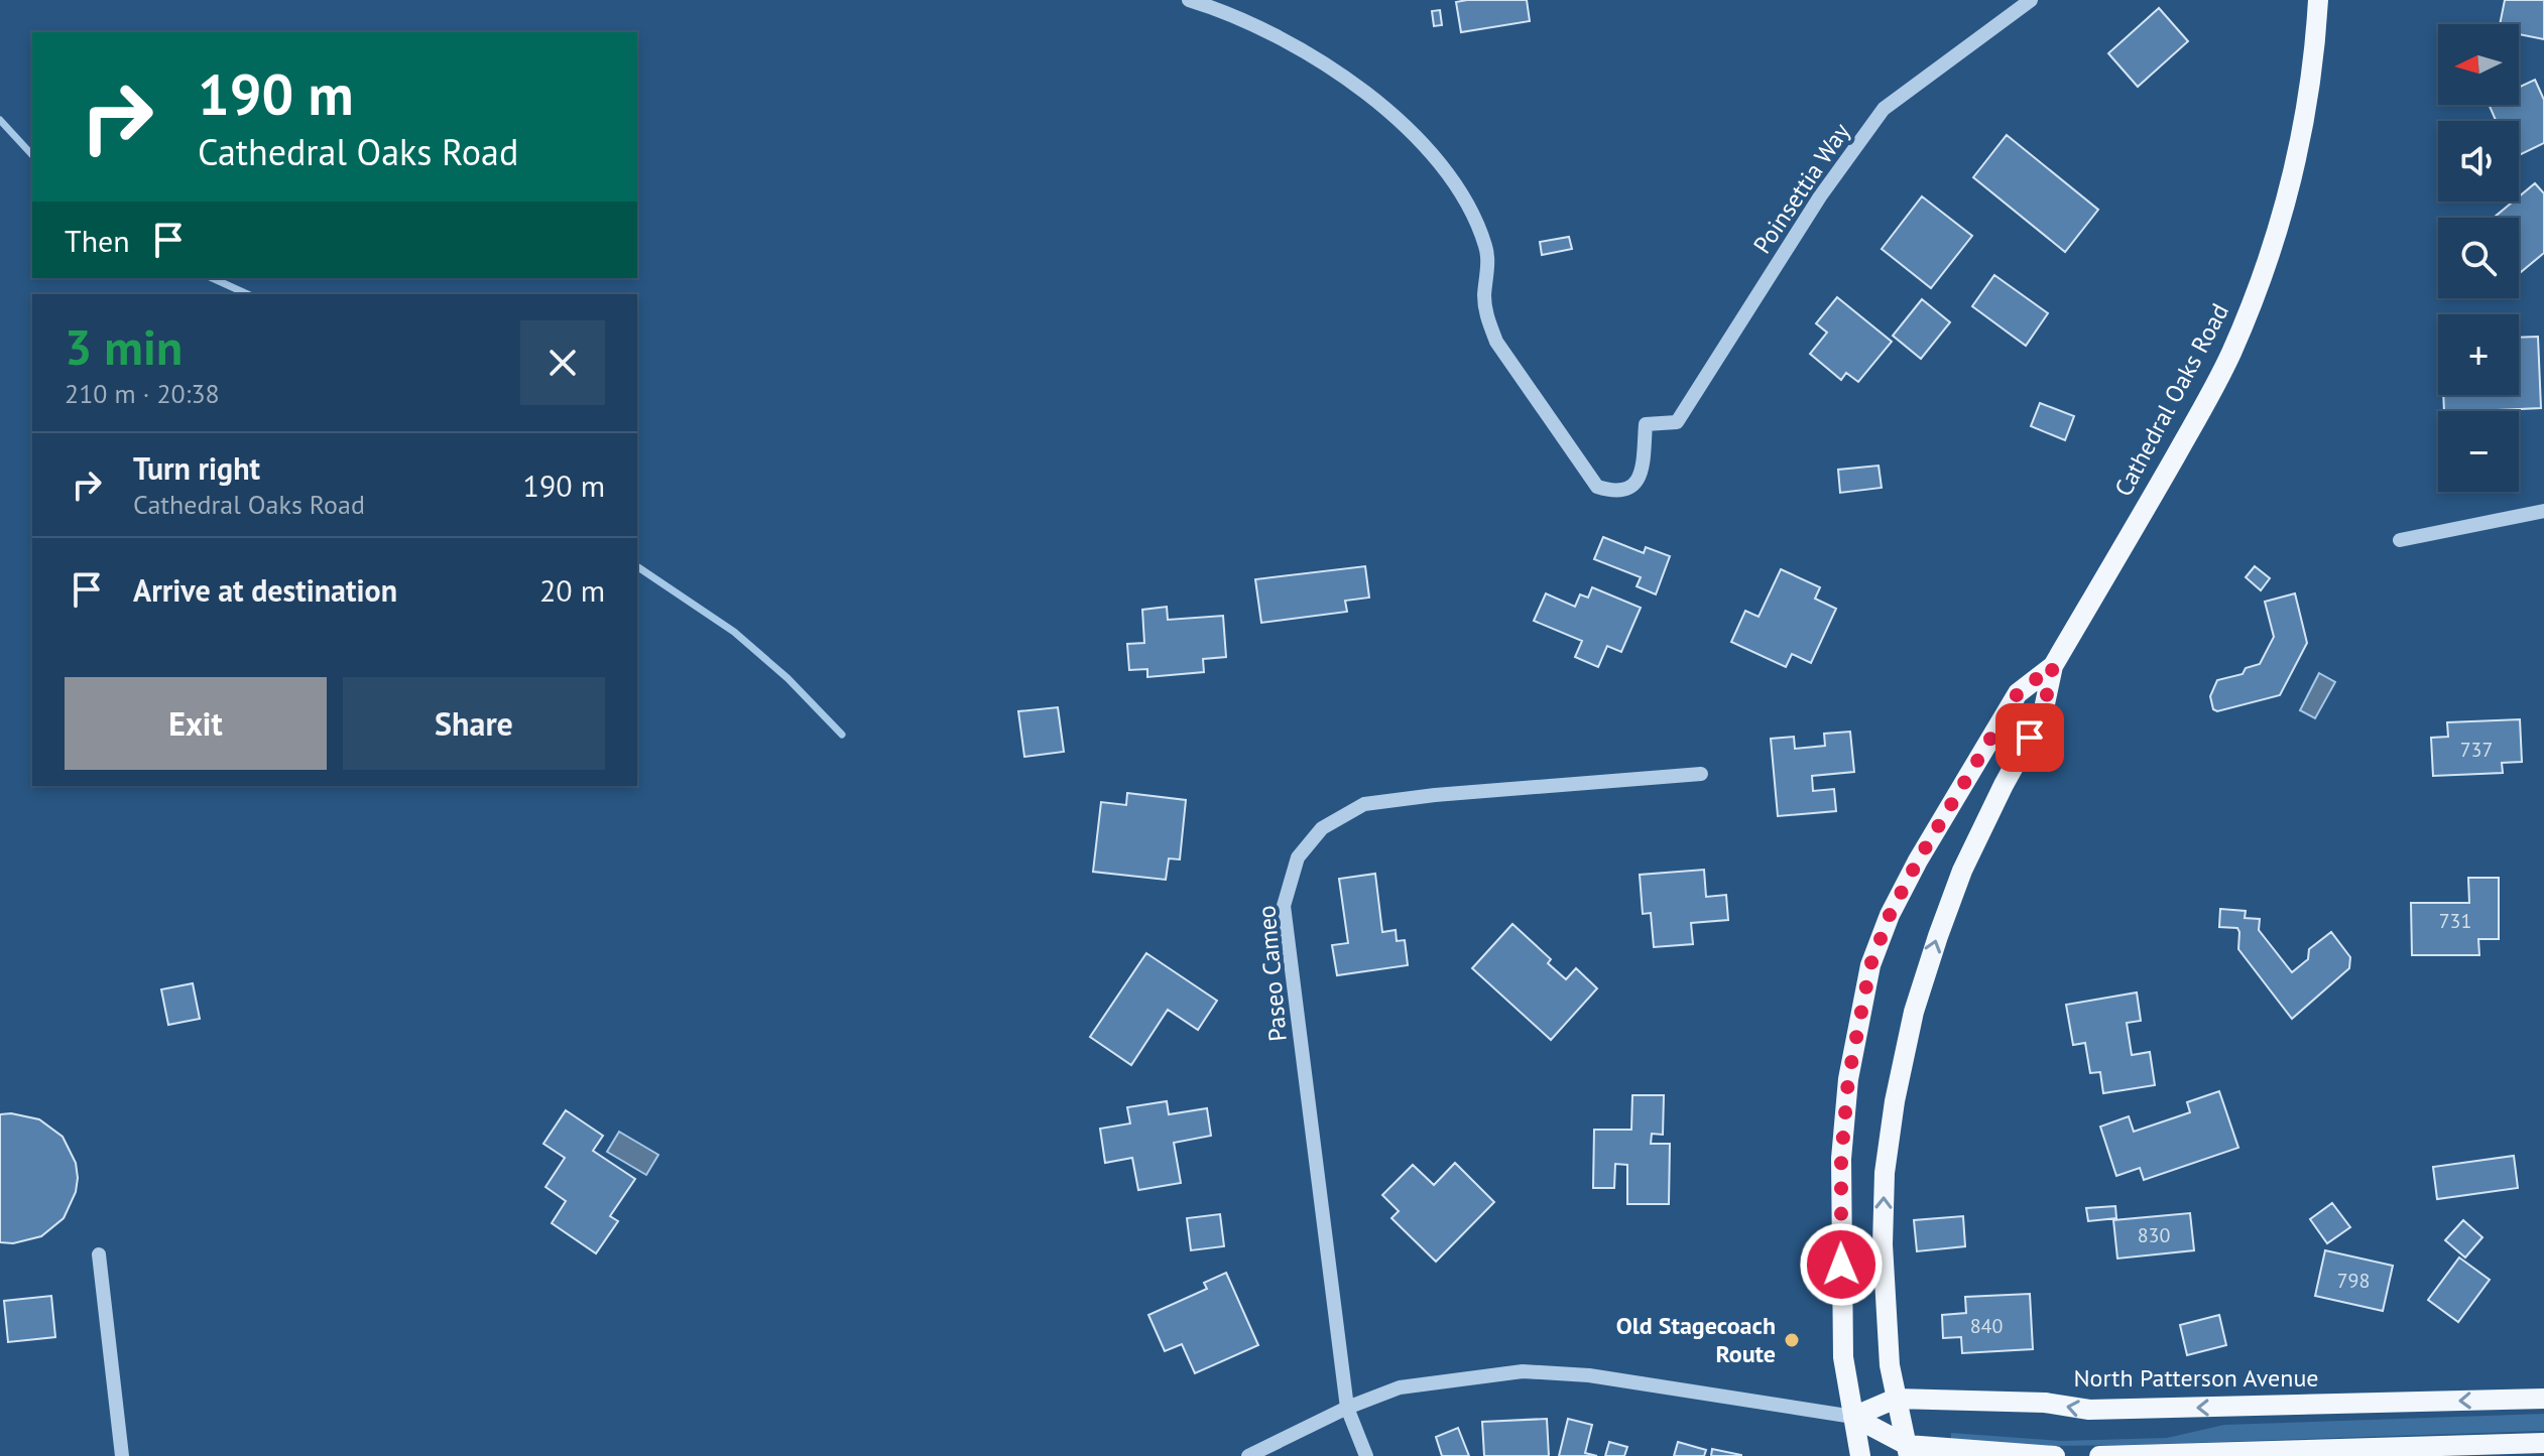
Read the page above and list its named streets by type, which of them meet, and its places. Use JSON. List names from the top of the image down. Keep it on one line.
{"streets":{"main road":["Cathedral Oaks Road","North Patterson Avenue"],"street":["Poinsettia Way","Paseo Cameo"]},"crossings":[["Cathedral Oaks Road","North Patterson Avenue"]],"places":["Old Stagecoach Route"],"house_numbers":["737","731","830","798","840"],"north":"left","page":{"map_buttons":["+","−"],"turn":["190 m","Cathedral Oaks Road"],"then":"Then","heading":["3 min","210 m · 20:38"],"list":[{"name":"Turn right","note":"Cathedral Oaks Road","value":"190 m"},{"name":"Arrive at destination","value":"20 m"}],"buttons":["Exit","Share"]}}
